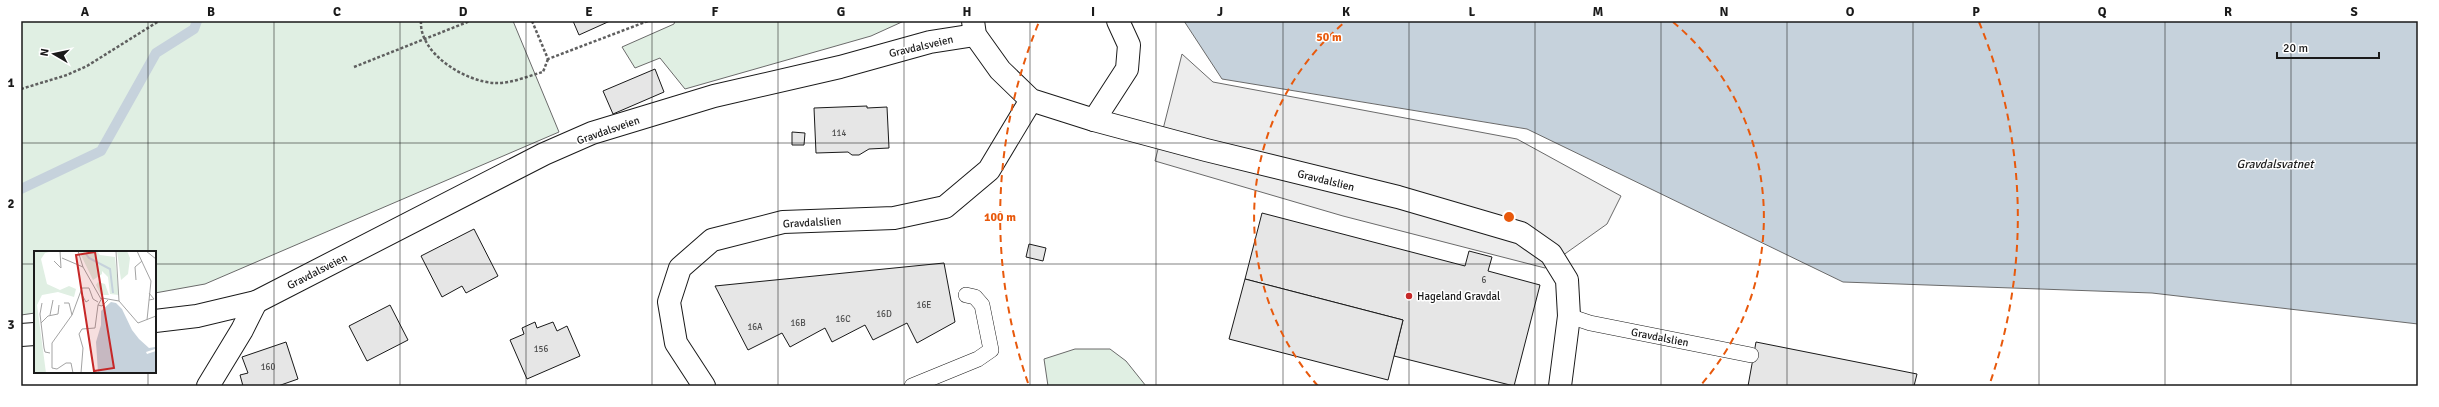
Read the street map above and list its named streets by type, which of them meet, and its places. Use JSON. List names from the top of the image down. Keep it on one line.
{"streets":{"street":["Gravdalsveien","Gravdalslien"]},"crossings":[["Gravdalsveien","Gravdalslien"]],"water":["Gravdalsvatnet"],"places":["Hageland Gravdal"],"house_numbers":["114","6","16E","16D","16C","16B","16A","156","160"],"scale_bar":"20 m","north":"left","grid":{"columns":["A","B","C","D","E","F","G","H","I","J","K","L","M","N","O","P","Q","R","S"],"rows":["1","2","3"]},"rings":["50 m","100 m"]}
